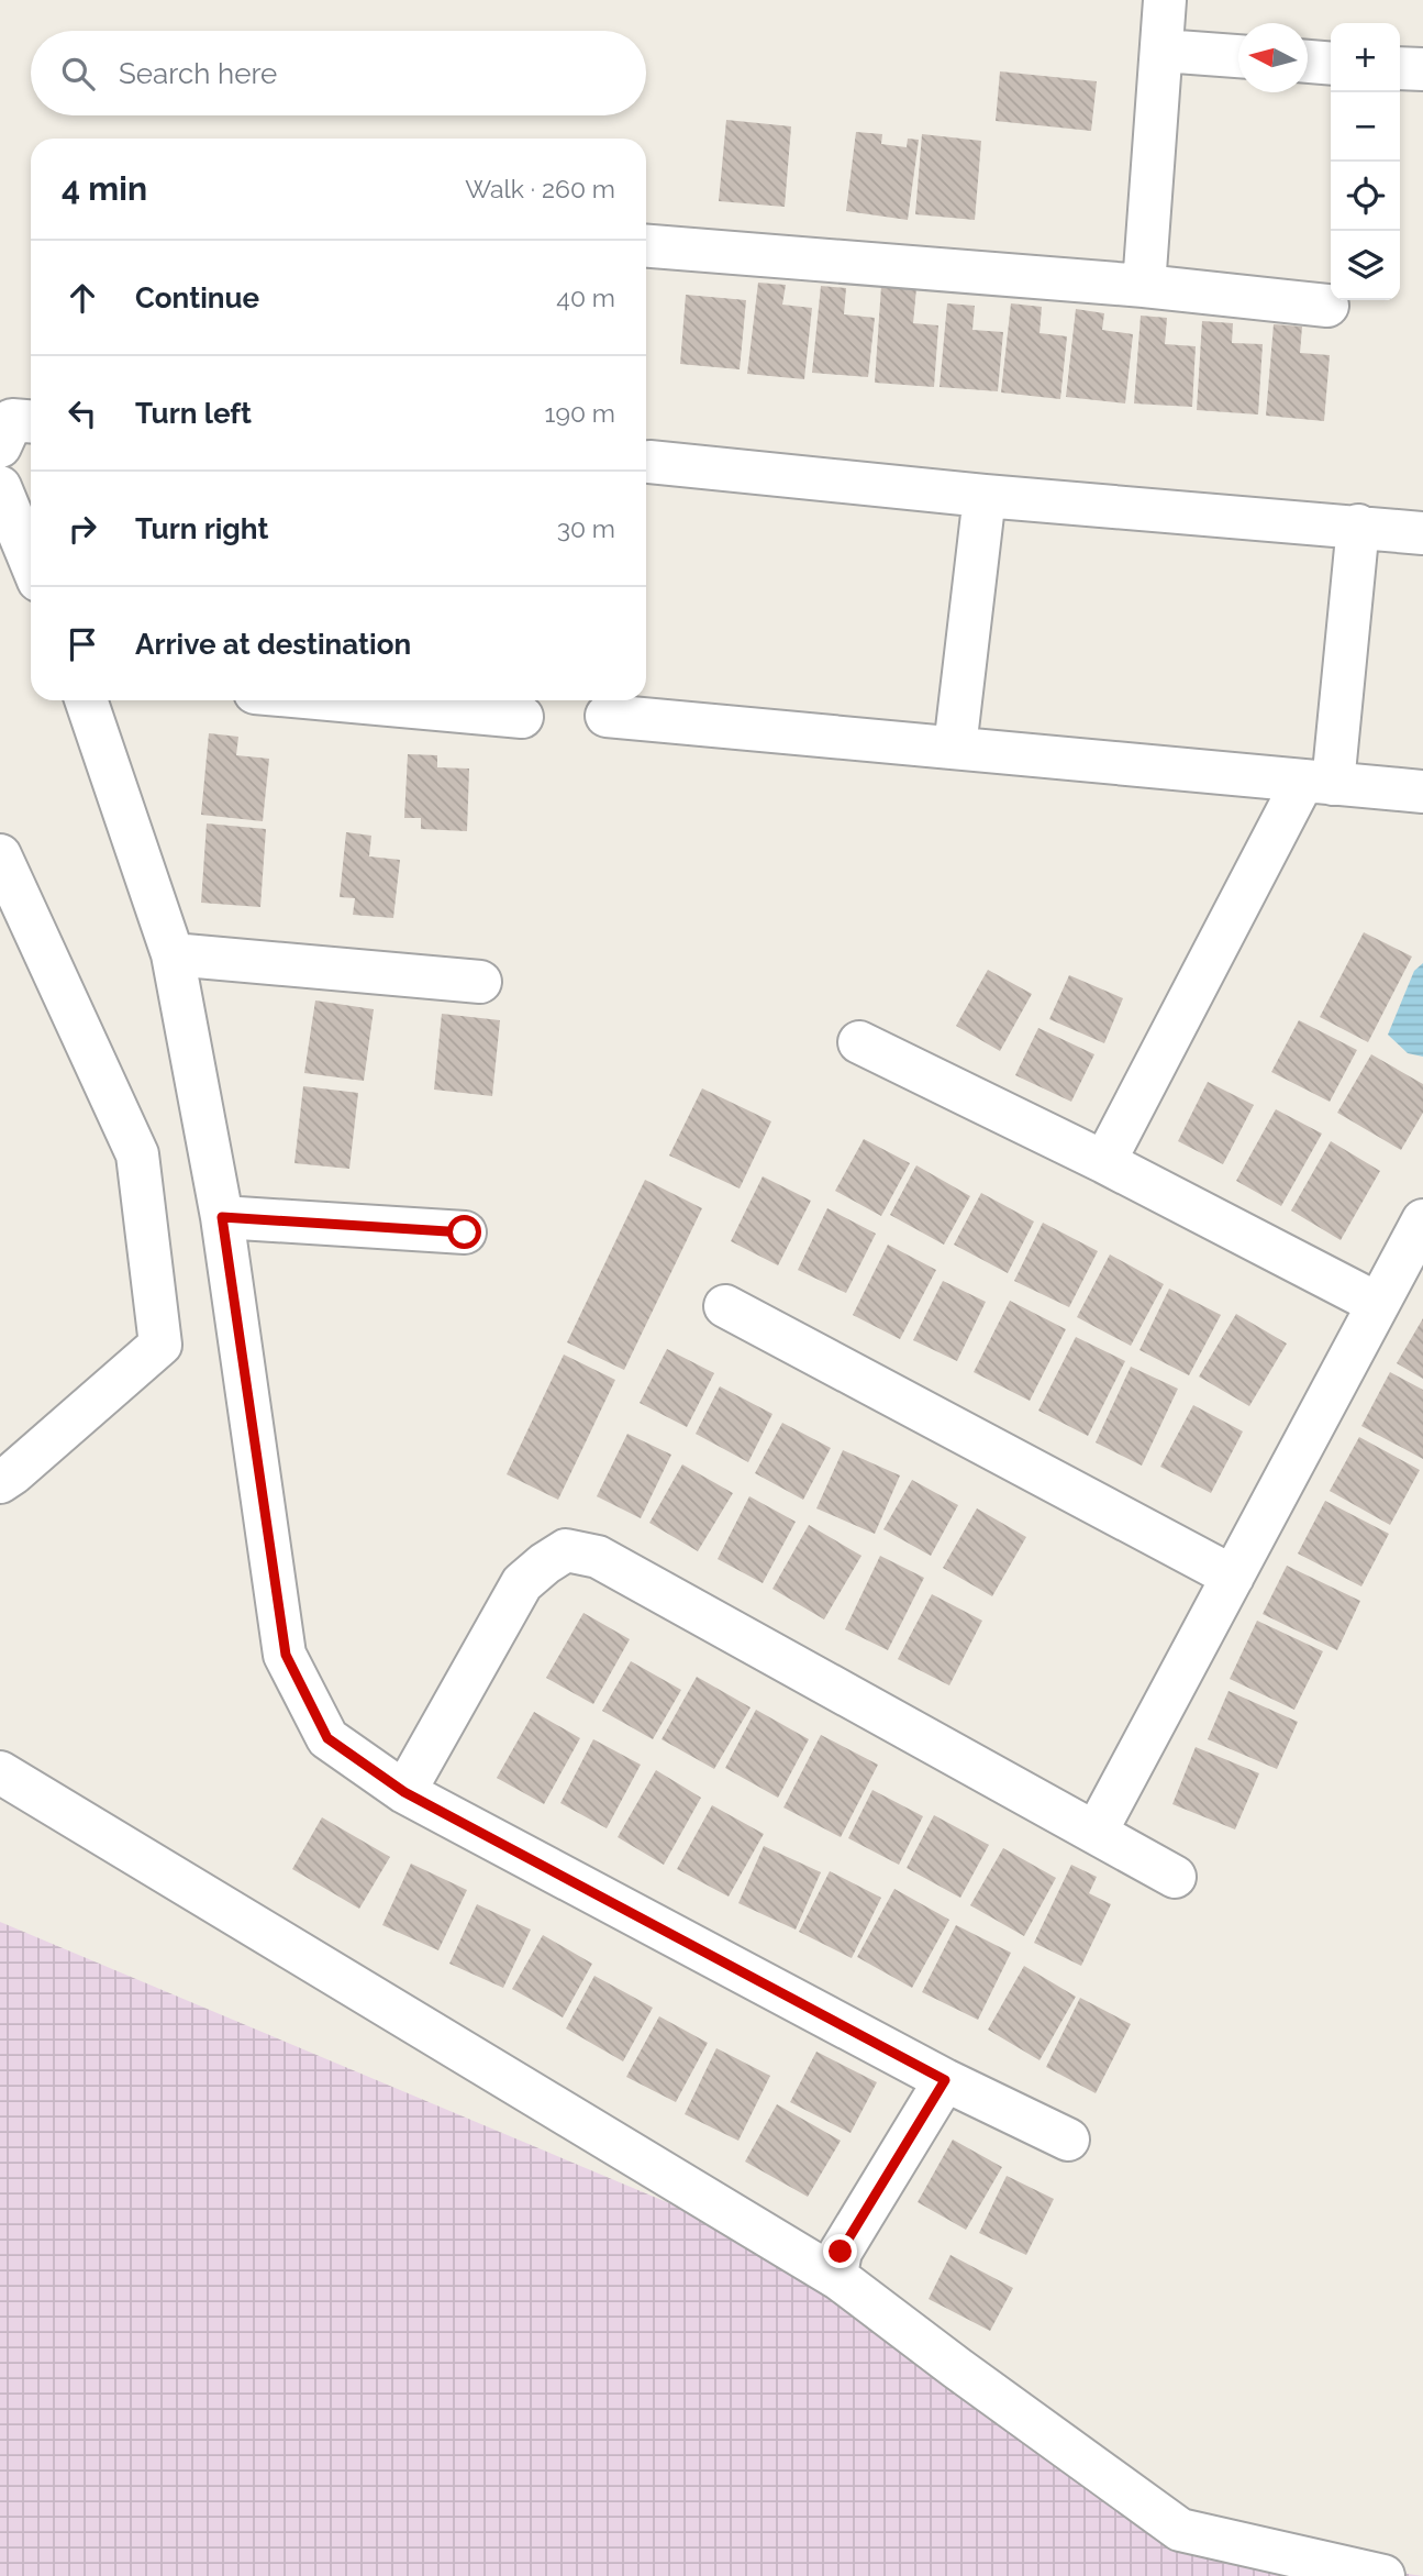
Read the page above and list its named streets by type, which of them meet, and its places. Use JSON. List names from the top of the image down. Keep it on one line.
{"north":"left","page":{"map_buttons":["+","−"],"search":"Search here","heading":["4 min","Walk · 260 m"],"list":[["Continue","40 m"],["Turn left","190 m"],["Turn right","30 m"],"Arrive at destination"]}}
